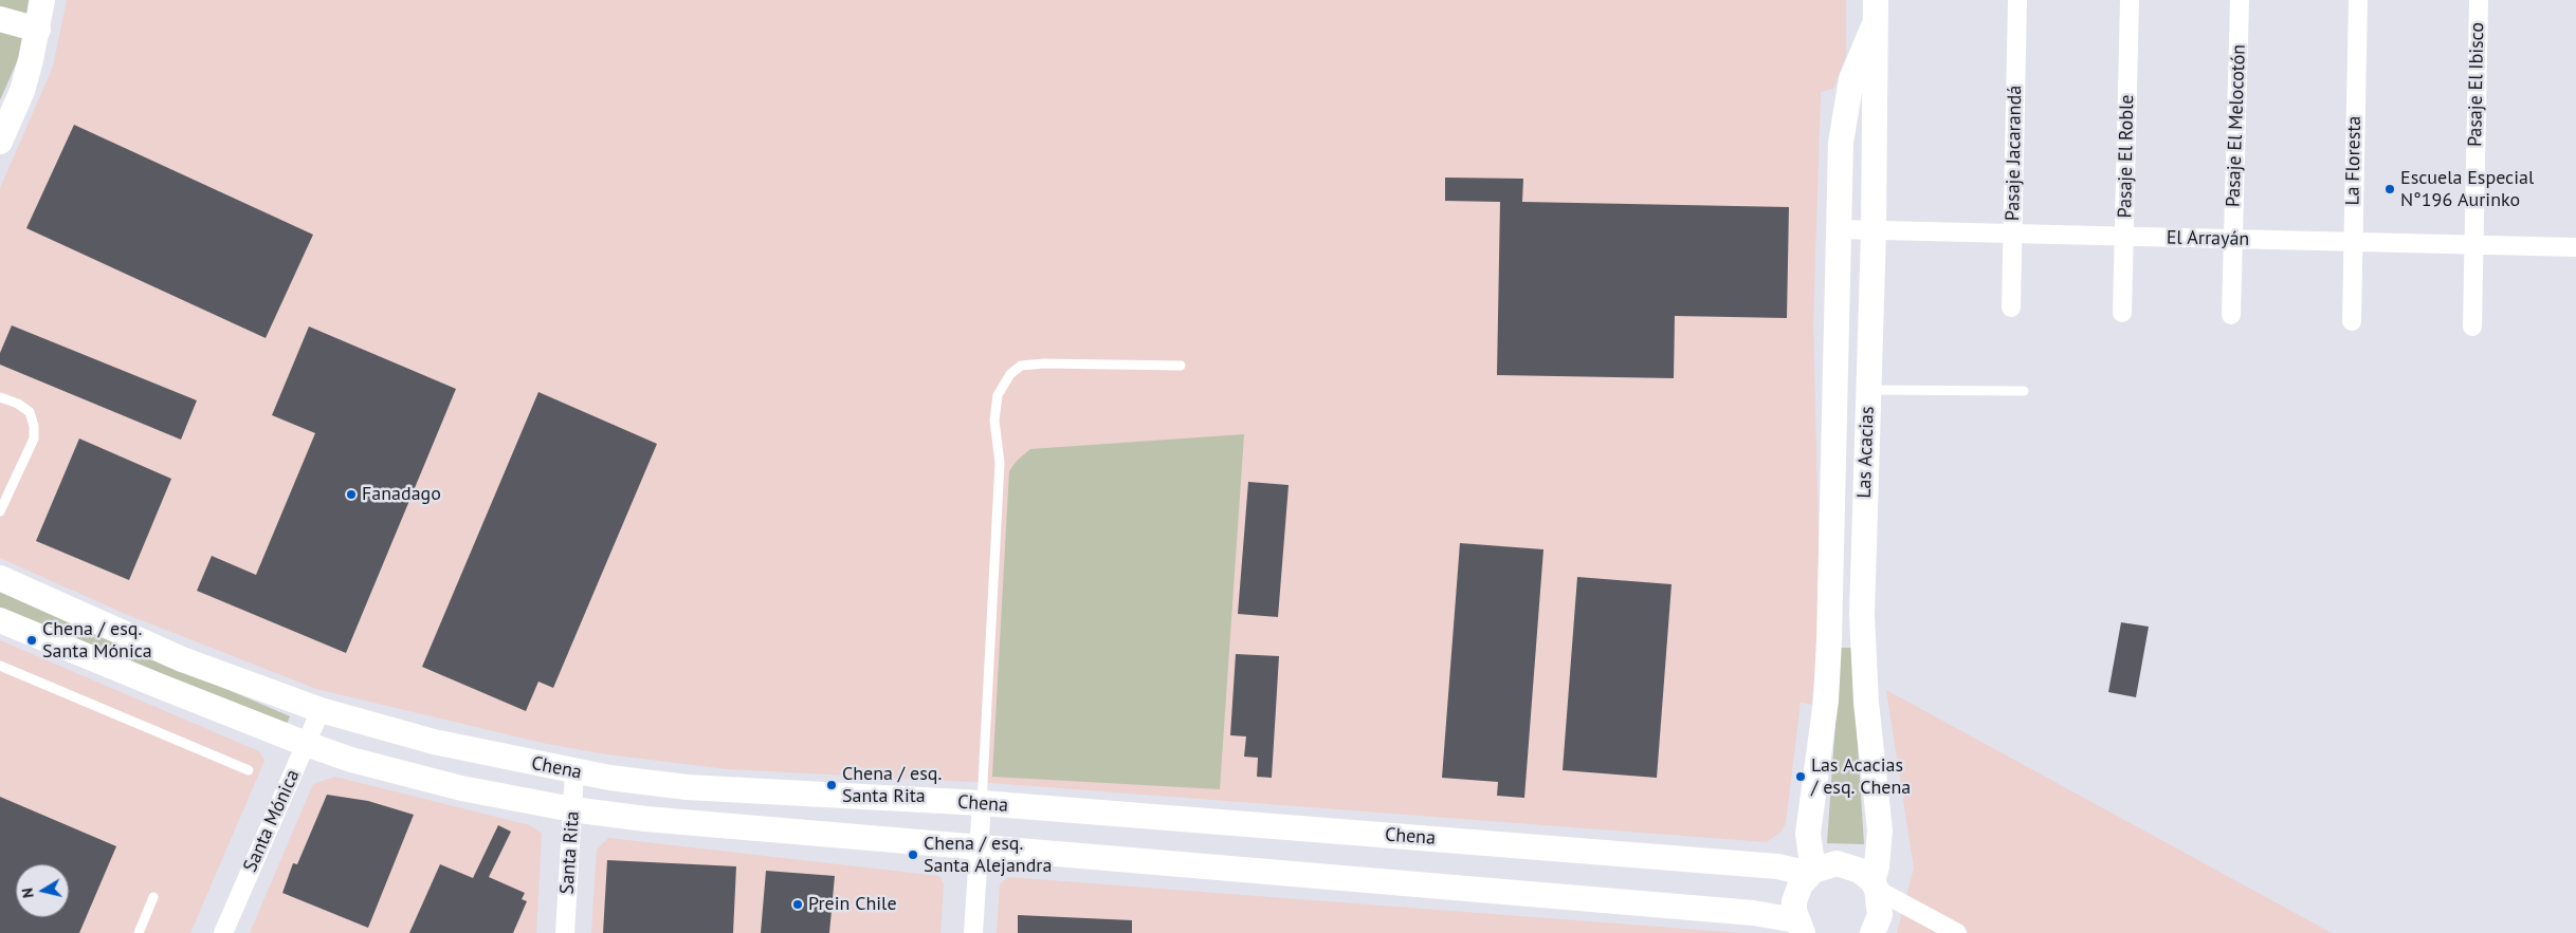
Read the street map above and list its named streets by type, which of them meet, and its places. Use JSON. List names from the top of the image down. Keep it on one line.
{"streets":{"street":["Pasaje El Ibisco","Pasaje El Melocotón","Pasaje Jacarandá","Pasaje El Roble","La Floresta","El Arrayán","Las Acacias","Chena","Santa Mónica","Santa Rita"]},"crossings":[["Pasaje El Ibisco","El Arrayán"],["Pasaje El Melocotón","El Arrayán"],["Pasaje Jacarandá","El Arrayán"],["Pasaje El Roble","El Arrayán"],["La Floresta","El Arrayán"],["El Arrayán","Las Acacias"],["Las Acacias","Chena"],["Chena","Santa Mónica"],["Chena","Santa Rita"]],"places":["Escuela Especial N°196 Aurinko","Fanadago","Chena / esq. Santa Mónica","Las Acacias / esq. Chena","Chena / esq. Santa Rita","Chena / esq. Santa Alejandra","Prein Chile"],"north":"left"}
